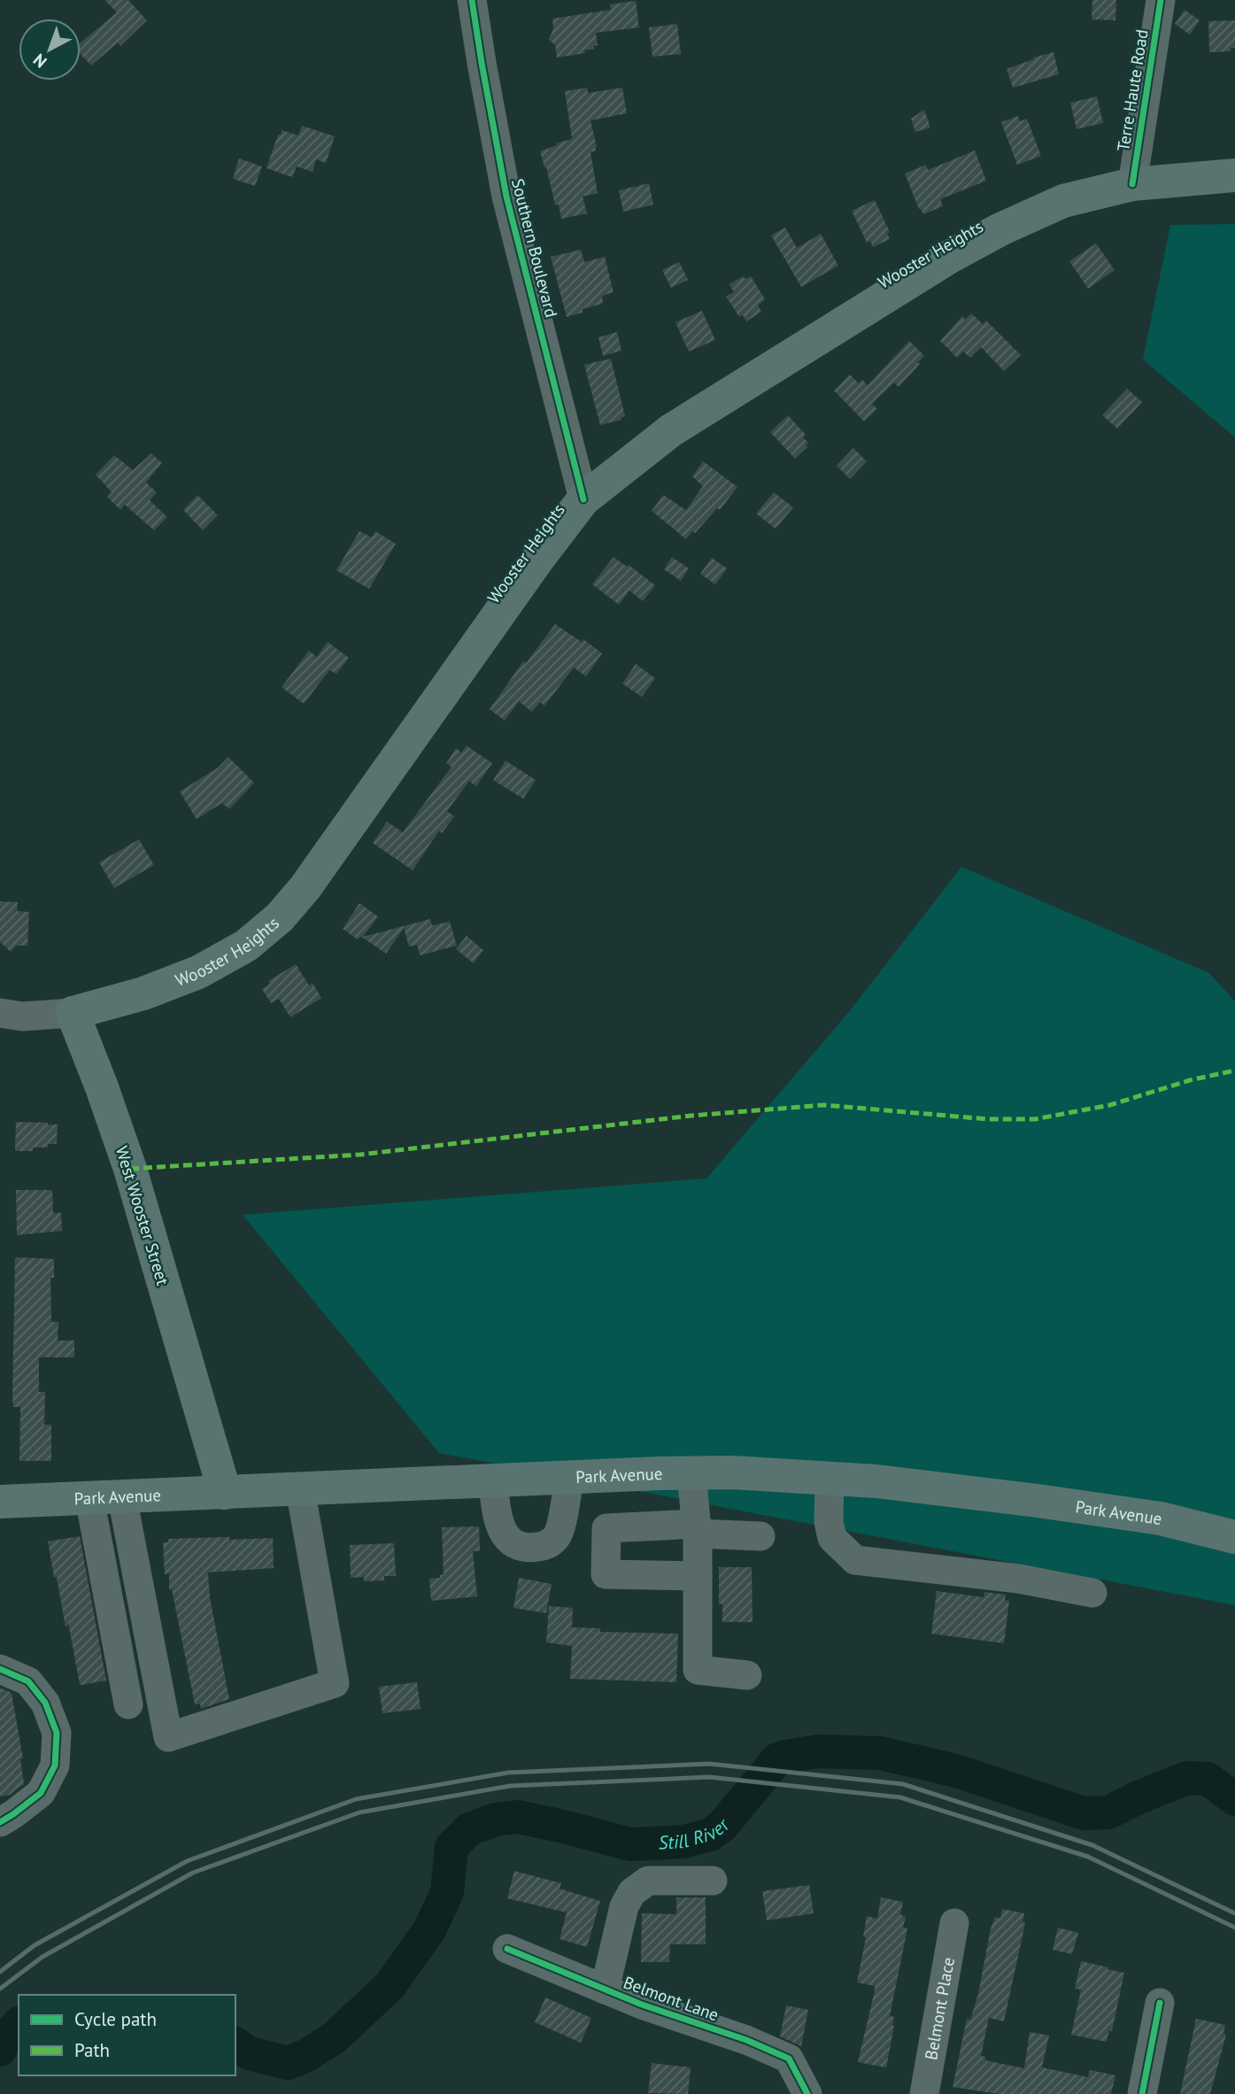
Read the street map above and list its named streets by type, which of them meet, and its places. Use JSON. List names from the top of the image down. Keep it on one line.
{"streets":{"main road":["Wooster Heights","West Wooster Street","Park Avenue"],"street":["Terre Haute Road","Southern Boulevard","Belmont Lane","Belmont Place"]},"crossings":[["Terre Haute Road","Wooster Heights"],["Southern Boulevard","Wooster Heights"],["Wooster Heights","West Wooster Street"],["West Wooster Street","Park Avenue"]],"water":["Still River"],"legend":["Cycle path","Path"],"north":"bottom left"}
